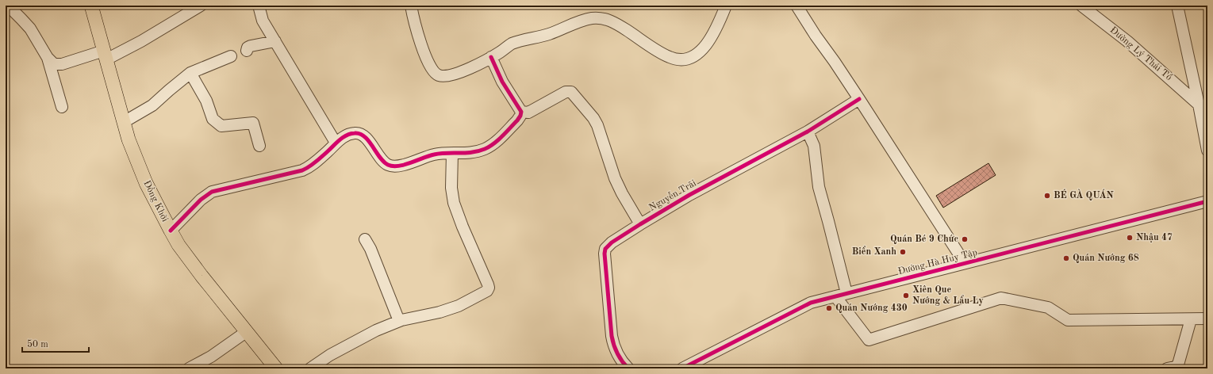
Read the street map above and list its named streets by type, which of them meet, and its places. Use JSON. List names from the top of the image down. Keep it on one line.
{"streets":{"main road":["Đồng Khởi"],"street":["Đường Lý Thái Tổ","Nguyễn Trãi","Đường Hà Huy Tập"]},"places":["BÉ GÀ QUÁN","Nhậu 47","Quán Bé 9 Chức","Biển Xanh","Quán Nướng 68","Xiên Que Nướng & Lẩu Ly","Quán Nướng 430"],"scale_bar":"50 m"}
